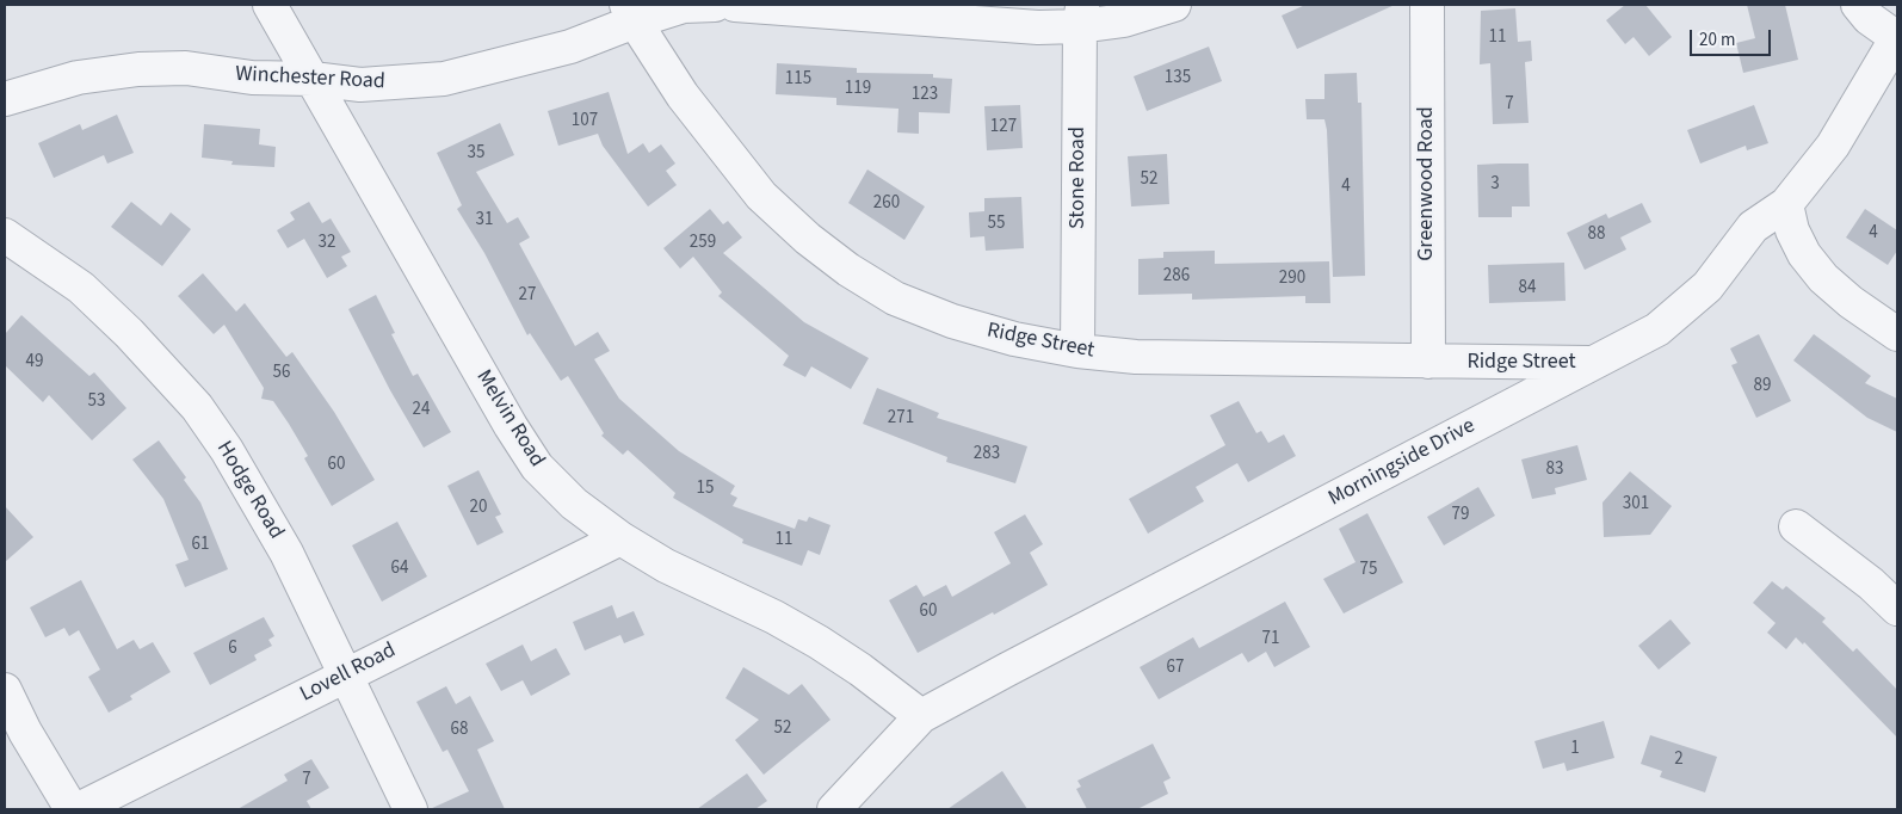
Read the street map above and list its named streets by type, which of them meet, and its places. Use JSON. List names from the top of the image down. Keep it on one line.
{"streets":{"street":["Winchester Road","Stone Road","Greenwood Road","Ridge Street","Melvin Road","Morningside Drive","Hodge Road","Lovell Road"]},"crossings":[["Winchester Road","Ridge Street"],["Winchester Road","Melvin Road"],["Stone Road","Ridge Street"],["Greenwood Road","Ridge Street"],["Ridge Street","Morningside Drive"],["Melvin Road","Morningside Drive"],["Melvin Road","Lovell Road"],["Hodge Road","Lovell Road"]],"house_numbers":["11","135","115","119","123","7","107","127","35","52","3","4","260","31","55","4","88","32","259","286","290","84","27","49","56","89","53","24","271","283","60","83","15","301","20","79","11","61","64","75","60","71","6","67","52","68","1","2","7"],"scale_bar":"20 m"}
